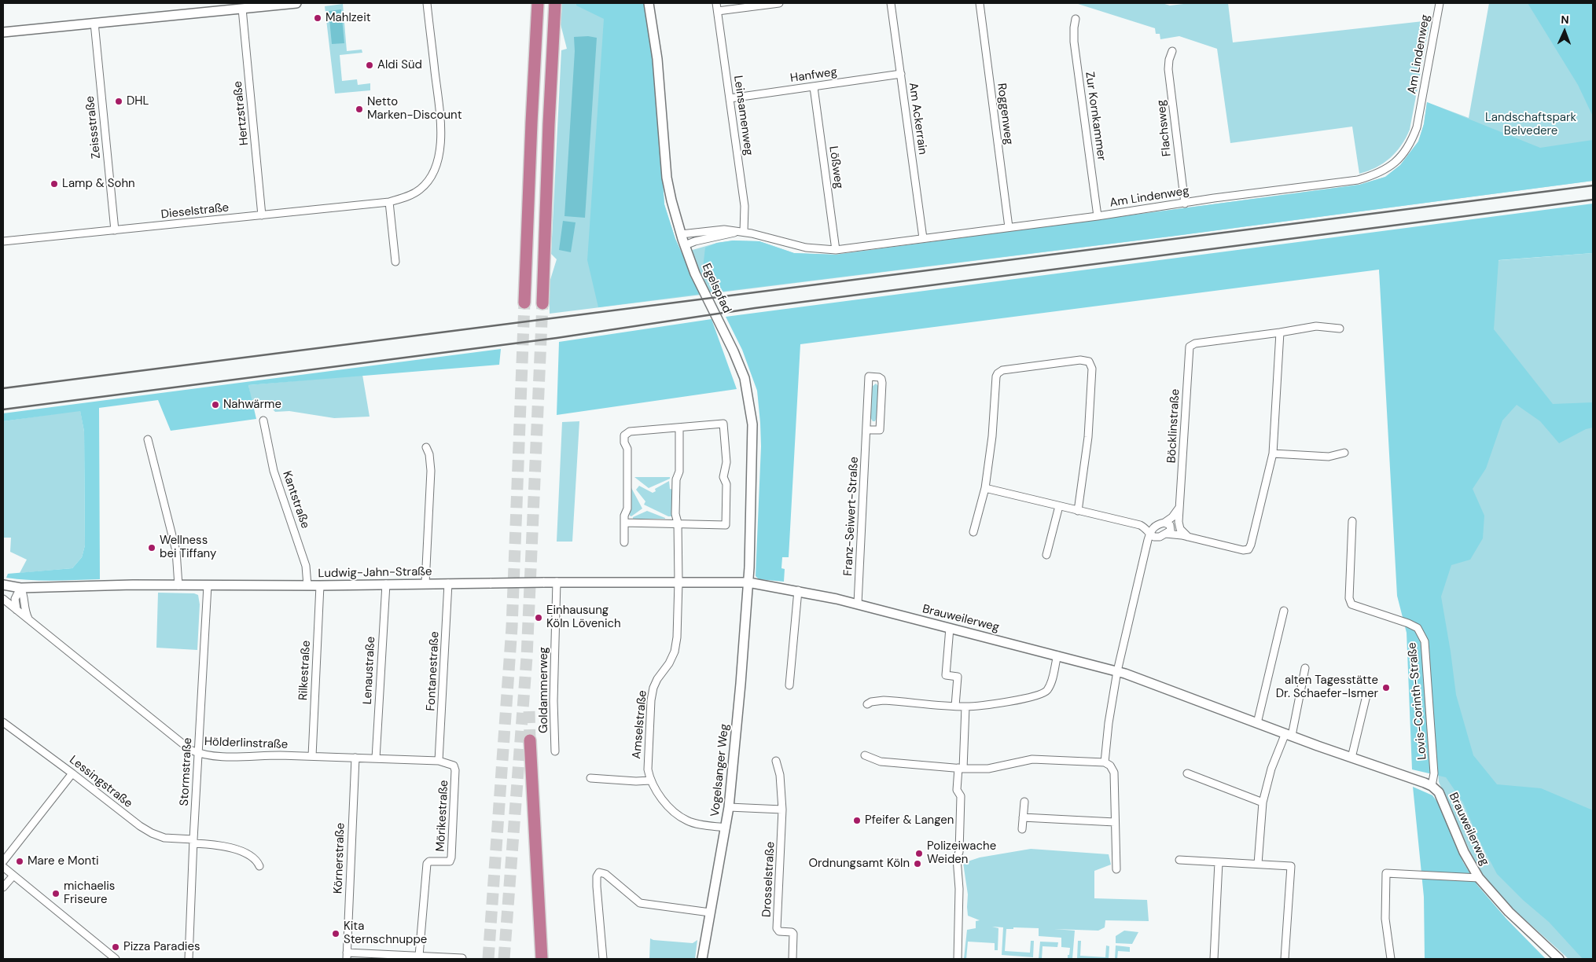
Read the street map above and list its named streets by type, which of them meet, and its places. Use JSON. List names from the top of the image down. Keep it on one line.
{"streets":{"street":["Am Lindenweg","Hanfweg","Hertzstraße","Roggenweg","Leinsamenweg","Zur Kornkammer","Am Ackerrain","Zeissstraße","Flachsweg","Lößweg","Dieselstraße","Egelspfad","Böcklinstraße","Kantstraße","Franz-Seiwert-Straße","Ludwig-Jahn-Straße","Brauweilerweg","Rilkestraße","Lenaustraße","Fontanestraße","Goldammerweg","Lovis-Corinth-Straße","Amselstraße","Hölderlinstraße","Vogelsanger Weg","Stormstraße","Lessingstraße","Mörikestraße","Körnerstraße","Drosselstraße"]},"crossings":[["Am Lindenweg","Roggenweg"],["Am Lindenweg","Leinsamenweg"],["Am Lindenweg","Zur Kornkammer"],["Am Lindenweg","Am Ackerrain"],["Am Lindenweg","Flachsweg"],["Am Lindenweg","Lößweg"],["Am Lindenweg","Egelspfad"],["Hanfweg","Leinsamenweg"],["Hanfweg","Am Ackerrain"],["Hanfweg","Lößweg"],["Hertzstraße","Dieselstraße"],["Zeissstraße","Dieselstraße"],["Egelspfad","Ludwig-Jahn-Straße"],["Egelspfad","Brauweilerweg"],["Egelspfad","Vogelsanger Weg"],["Kantstraße","Ludwig-Jahn-Straße"],["Franz-Seiwert-Straße","Brauweilerweg"],["Ludwig-Jahn-Straße","Brauweilerweg"],["Ludwig-Jahn-Straße","Rilkestraße"],["Ludwig-Jahn-Straße","Lenaustraße"],["Ludwig-Jahn-Straße","Fontanestraße"],["Ludwig-Jahn-Straße","Goldammerweg"],["Ludwig-Jahn-Straße","Amselstraße"],["Ludwig-Jahn-Straße","Vogelsanger Weg"],["Ludwig-Jahn-Straße","Stormstraße"],["Brauweilerweg","Lovis-Corinth-Straße"],["Brauweilerweg","Vogelsanger Weg"],["Rilkestraße","Hölderlinstraße"],["Lenaustraße","Hölderlinstraße"],["Fontanestraße","Hölderlinstraße"],["Fontanestraße","Mörikestraße"],["Amselstraße","Vogelsanger Weg"],["Hölderlinstraße","Stormstraße"],["Hölderlinstraße","Mörikestraße"],["Hölderlinstraße","Körnerstraße"],["Stormstraße","Lessingstraße"]],"parks":["Landschaftspark Belvedere"],"places":["Mahlzeit","Aldi Süd","DHL","Netto Marken-Discount","Lamp & Sohn","Nahwärme","Wellness bei Tiffany","Einhausung Köln Lövenich","alten Tagesstätte Dr. Schaefer-Ismer","Pfeifer & Langen","Polizeiwache Weiden","Mare e Monti","Ordnungsamt Köln","michaelis Friseure","Kita Sternschnuppe","Pizza Paradies"],"north":"top"}
